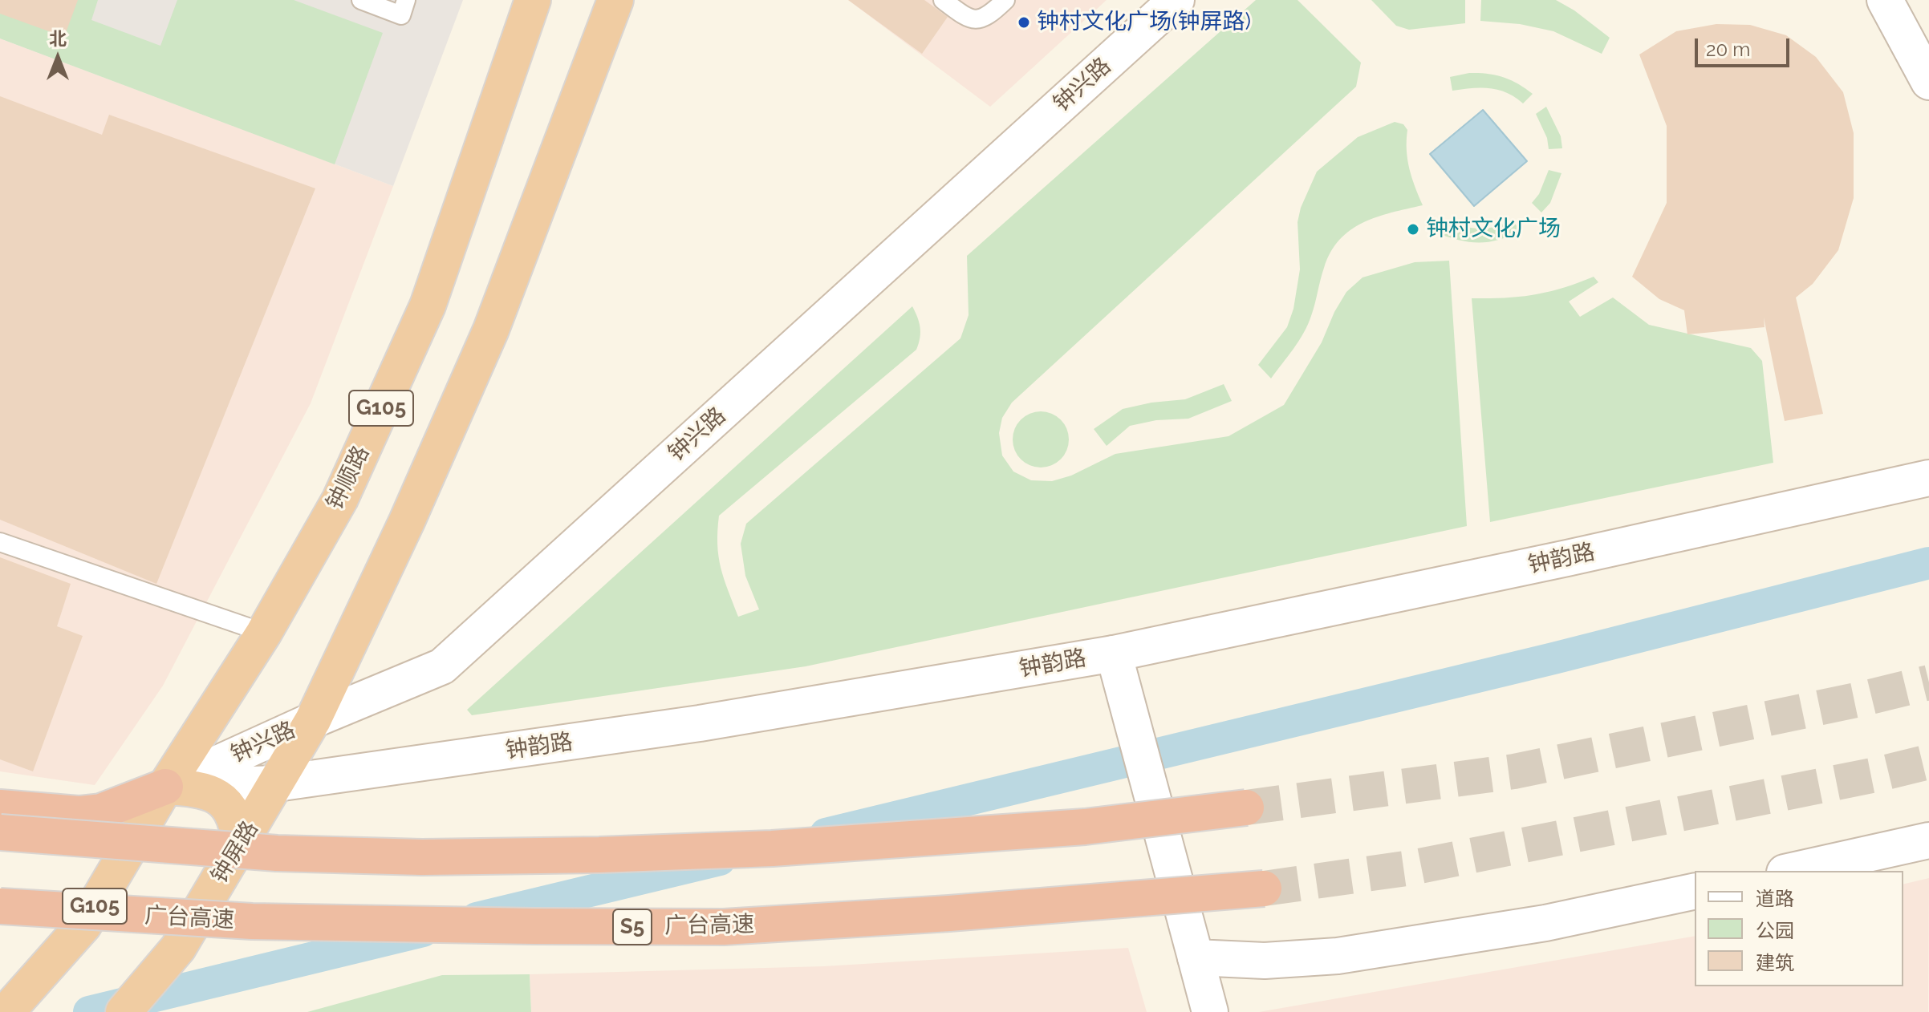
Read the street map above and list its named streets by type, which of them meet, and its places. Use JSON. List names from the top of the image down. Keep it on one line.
{"streets":{"highway":["G105","钟顺路","钟屏路","广台高速","S5"],"main road":["钟兴路","钟韵路"]},"crossings":[["钟兴路","G105"],["钟兴路","钟顺路"],["钟兴路","钟韵路"],["G105","钟顺路"],["G105","钟韵路"],["G105","钟屏路"],["钟顺路","钟韵路"],["钟韵路","钟屏路"]],"places":["钟村文化广场(钟屏路)","钟村文化广场"],"legend":["道路","公园","建筑"],"scale_bar":"20 m","north":"top"}
